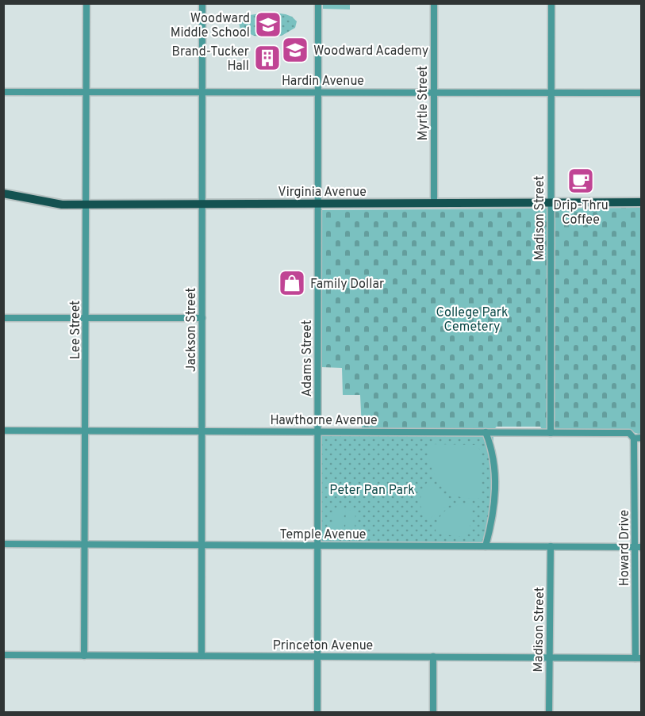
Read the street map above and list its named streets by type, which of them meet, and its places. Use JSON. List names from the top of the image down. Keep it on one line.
{"streets":{"main road":["Virginia Avenue"],"street":["Hardin Avenue","Myrtle Street","Madison Street","Lee Street","Jackson Street","Adams Street","Hawthorne Avenue","Temple Avenue","Howard Drive","Princeton Avenue"]},"crossings":[["Hardin Avenue","Myrtle Street"],["Hardin Avenue","Madison Street"],["Hardin Avenue","Lee Street"],["Hardin Avenue","Jackson Street"],["Hardin Avenue","Adams Street"],["Myrtle Street","Virginia Avenue"],["Virginia Avenue","Madison Street"],["Virginia Avenue","Lee Street"],["Virginia Avenue","Jackson Street"],["Virginia Avenue","Adams Street"],["Madison Street","Hawthorne Avenue"],["Madison Street","Temple Avenue"],["Madison Street","Princeton Avenue"],["Lee Street","Hawthorne Avenue"],["Lee Street","Temple Avenue"],["Lee Street","Princeton Avenue"],["Jackson Street","Hawthorne Avenue"],["Jackson Street","Temple Avenue"],["Jackson Street","Princeton Avenue"],["Adams Street","Hawthorne Avenue"],["Adams Street","Temple Avenue"],["Adams Street","Princeton Avenue"],["Hawthorne Avenue","Howard Drive"],["Temple Avenue","Howard Drive"],["Howard Drive","Princeton Avenue"]],"parks":["College Park Cemetery","Peter Pan Park"],"places":{"school or university":["Woodward Middle School","Woodward Academy"],"building":["Brand-Tucker Hall"],"cafe":["Drip-Thru Coffee"],"shop":["Family Dollar"]}}
